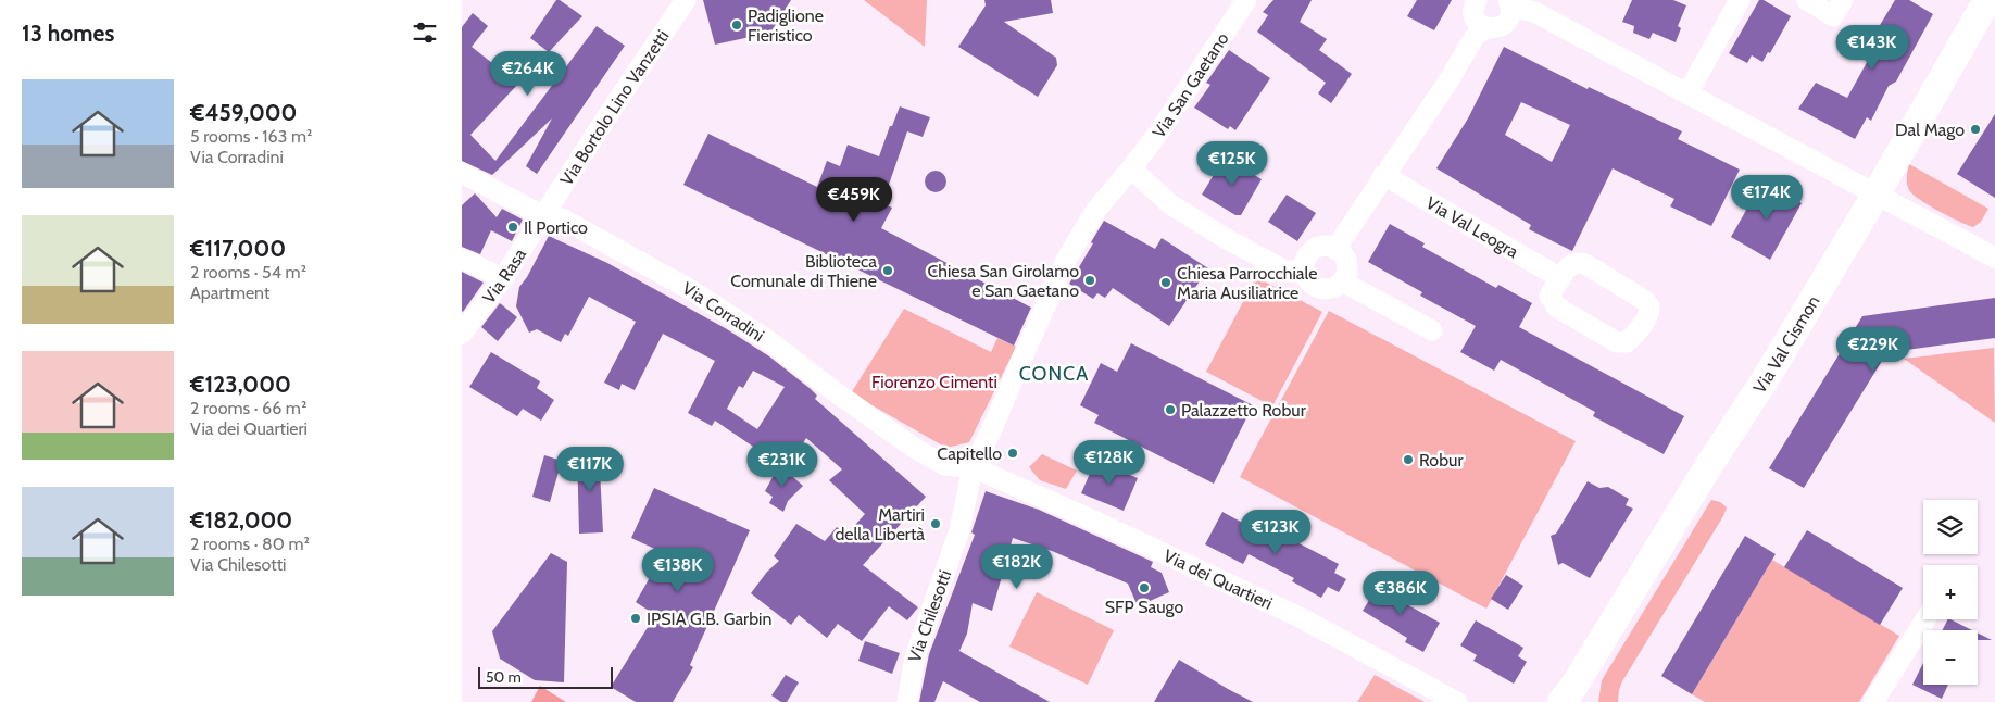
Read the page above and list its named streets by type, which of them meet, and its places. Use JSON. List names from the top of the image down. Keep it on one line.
{"streets":{"main road":["Via Val Cismon"],"street":["Via San Gaetano","Via Bortolo Lino Vanzetti","Via Val Leogra","Via Rasa","Via Corradini","Via dei Quartieri","Via Chilesotti"]},"crossings":[["Via San Gaetano","Via Corradini"],["Via San Gaetano","Via dei Quartieri"],["Via San Gaetano","Via Chilesotti"],["Via Bortolo Lino Vanzetti","Via Rasa"],["Via Bortolo Lino Vanzetti","Via Corradini"],["Via Rasa","Via Corradini"],["Via Corradini","Via dei Quartieri"],["Via Corradini","Via Chilesotti"],["Via dei Quartieri","Via Chilesotti"]],"districts":["CONCA"],"parks":["Fiorenzo Cimenti"],"places":["Padiglione Fieristico","Dal Mago","Il Portico","Biblioteca Comunale di Thiene","Chiesa San Girolamo e San Gaetano","Chiesa Parrocchiale Maria Ausiliatrice","Palazzetto Robur","Capitello","Robur","Martiri della Libertà","SFP Saugo","IPSIA G.B. Garbin"],"scale_bar":"50 m","page":{"heading":"13 homes","price":["€143K","€264K","€125K","€174K","€459K","€229K","€128K","€231K","€117K","€123K","€182K","€138K","€386K"],"list":[{"name":"€459,000","note":"5 rooms · 163 m² · Via Corradini"},{"name":"€117,000","note":"2 rooms · 54 m² · Apartment"},{"name":"€123,000","note":"2 rooms · 66 m² · Via dei Quartieri"},{"name":"€182,000","note":"2 rooms · 80 m² · Via Chilesotti"}],"map_buttons":["+","−"],"scale":"50 m"}}
